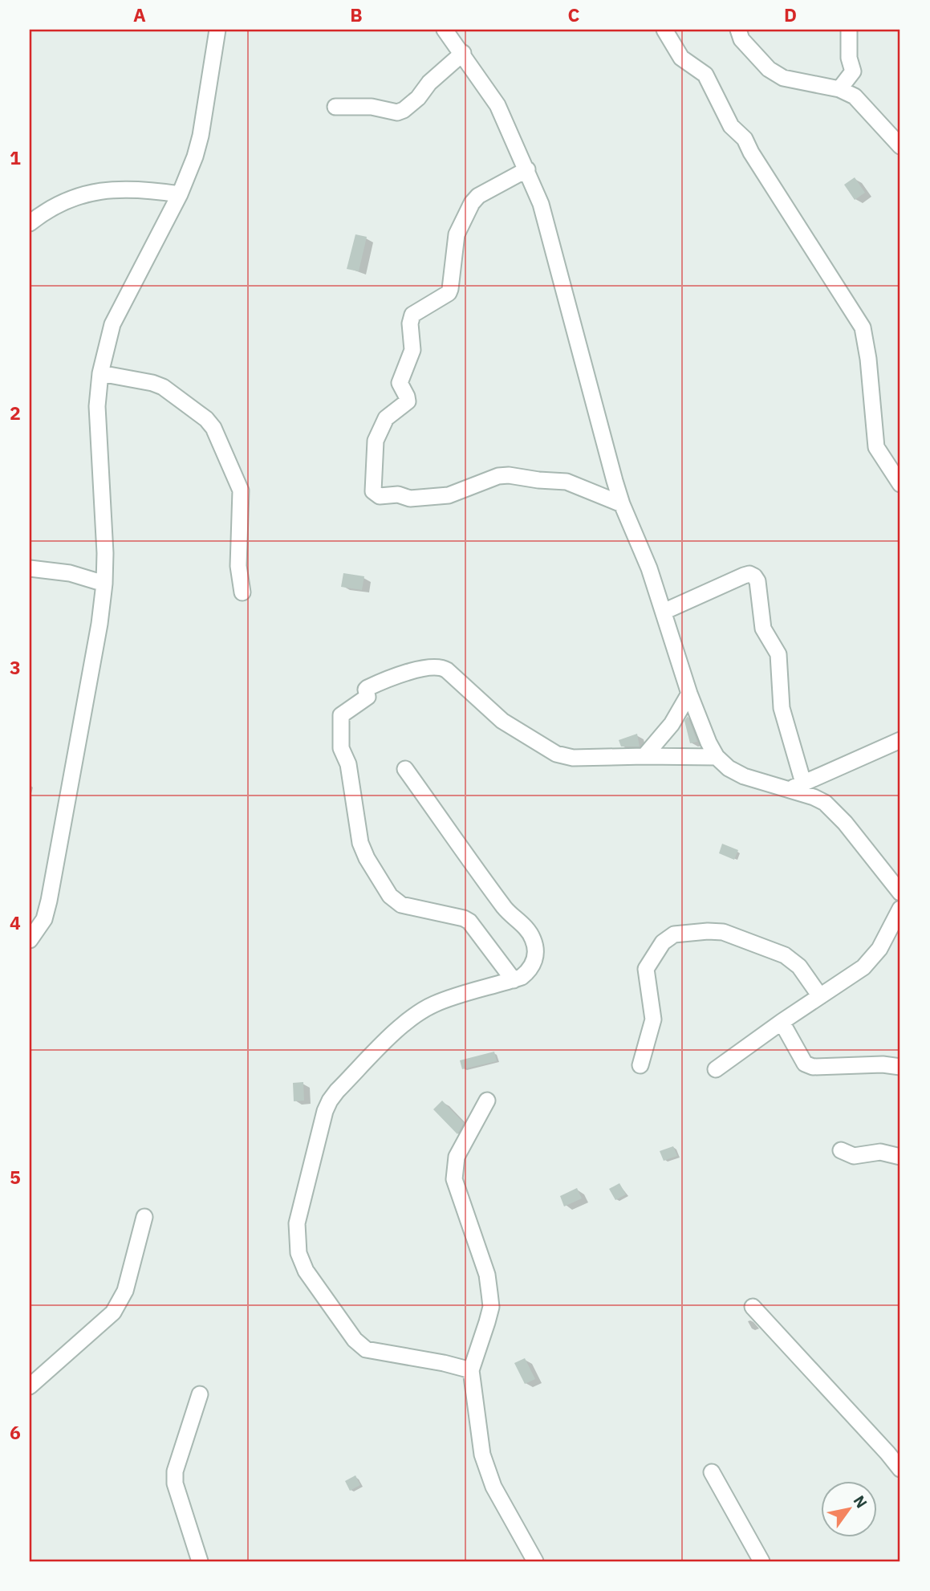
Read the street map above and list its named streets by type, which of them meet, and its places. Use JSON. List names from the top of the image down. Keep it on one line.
{"north":"top right","grid":{"columns":["A","B","C","D"],"rows":["1","2","3","4","5","6"]}}
